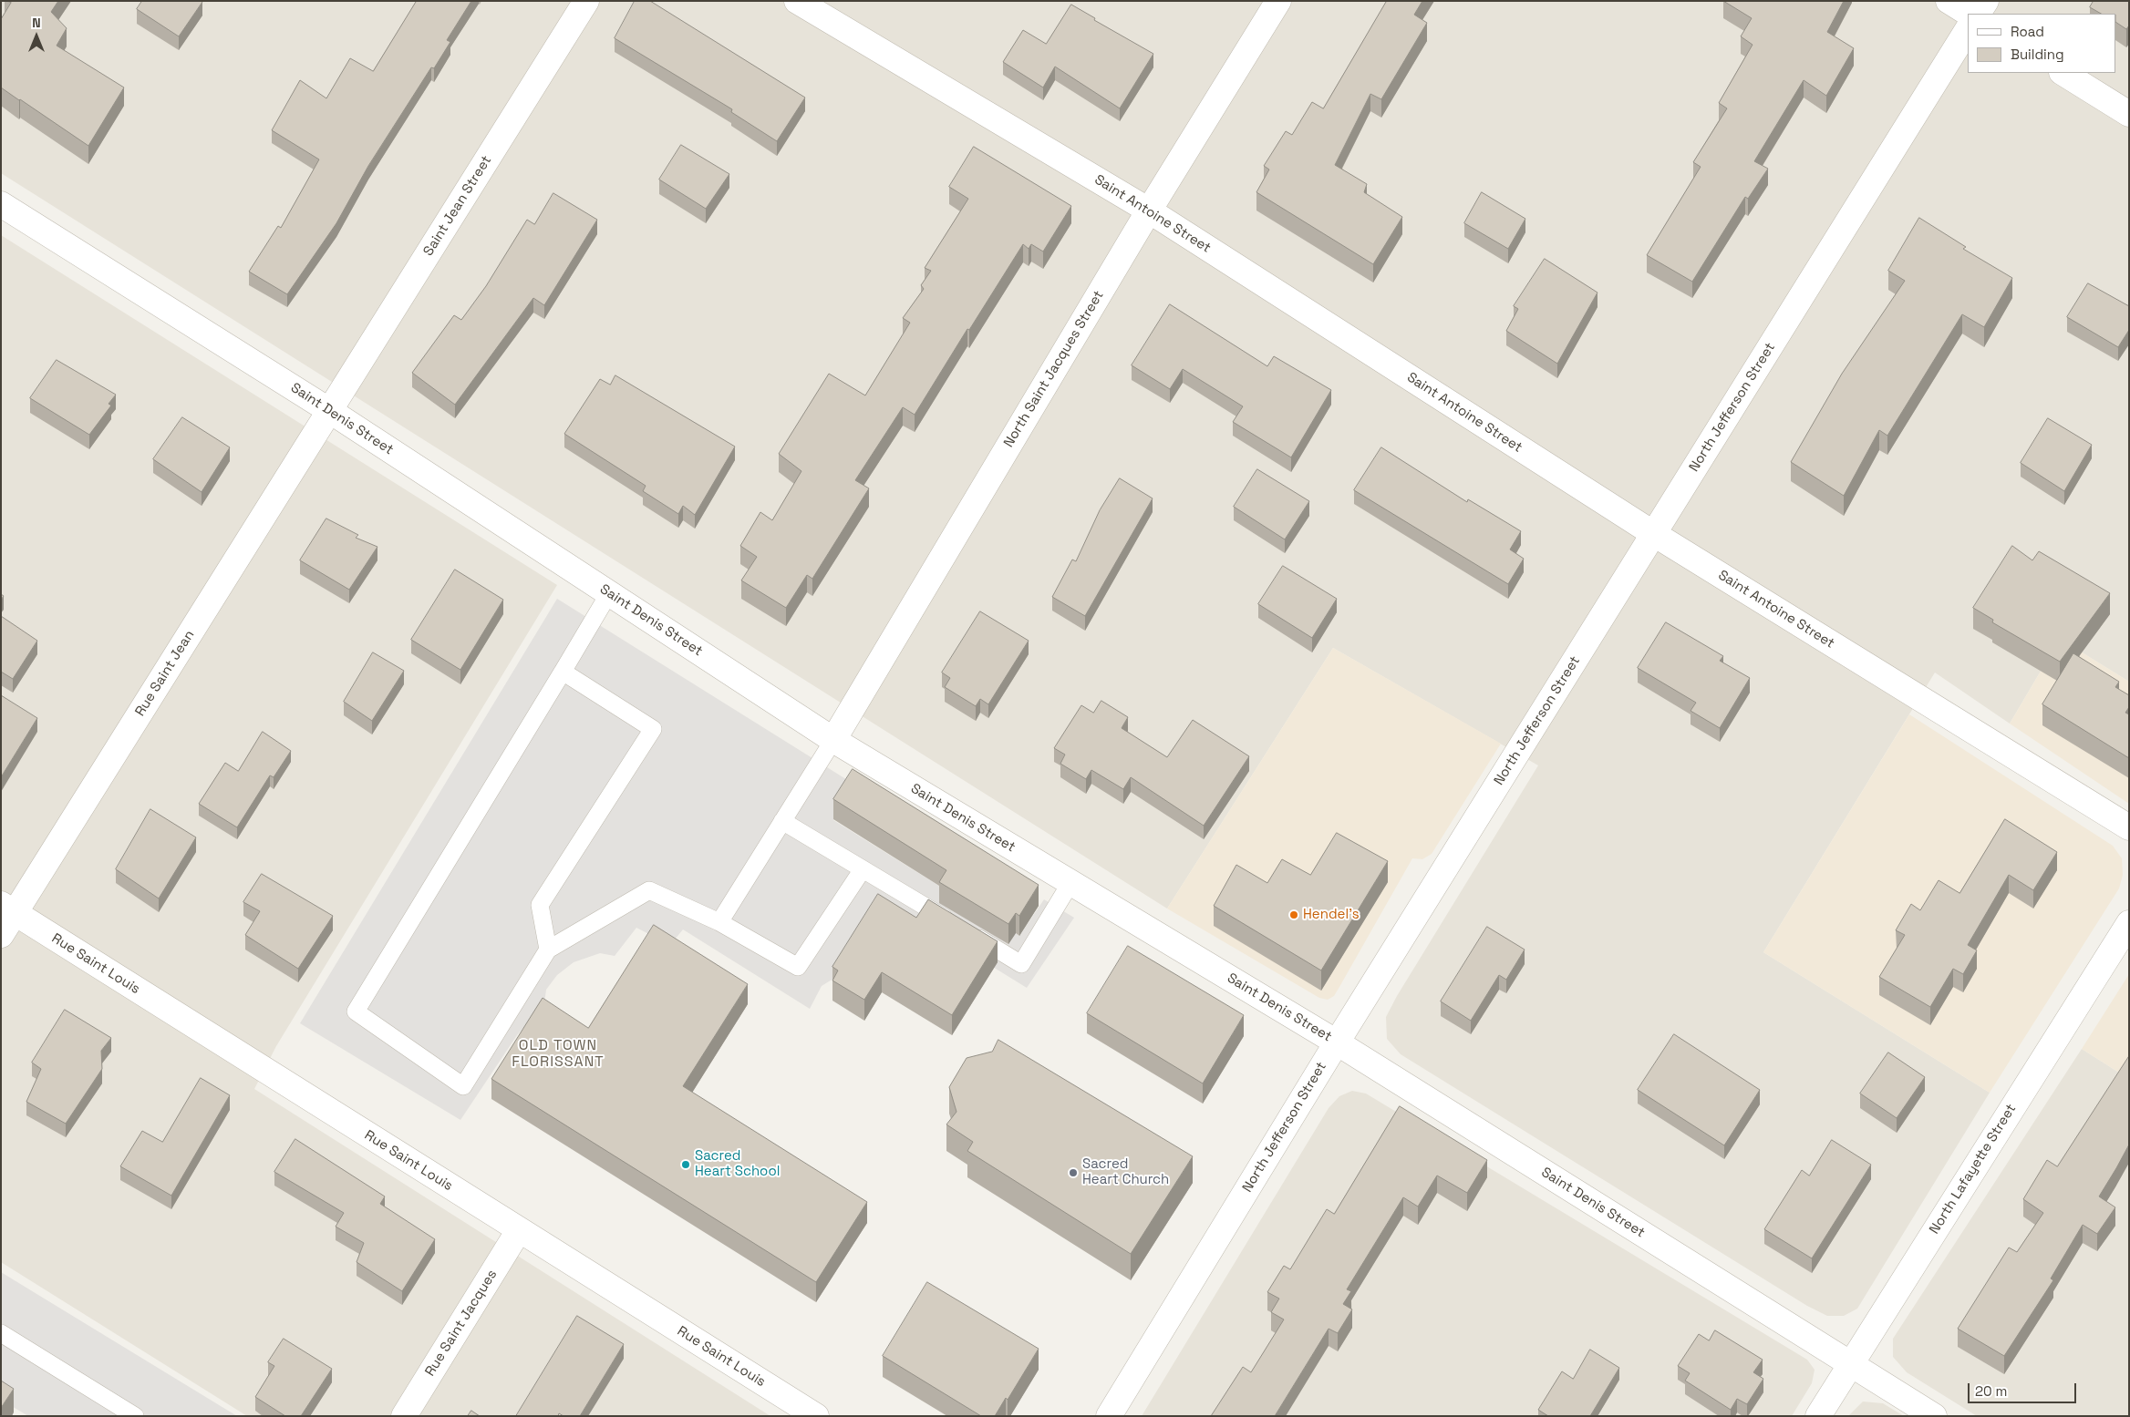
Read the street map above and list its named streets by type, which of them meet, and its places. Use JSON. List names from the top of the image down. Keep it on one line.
{"streets":{"street":["Saint Jean Street","Saint Antoine Street","North Saint Jacques Street","North Jefferson Street","Saint Denis Street","Rue Saint Jean","Rue Saint Louis","North Lafayette Street","Rue Saint Jacques"]},"crossings":[["Saint Jean Street","Saint Denis Street"],["Saint Jean Street","Rue Saint Jean"],["Saint Antoine Street","North Saint Jacques Street"],["Saint Antoine Street","North Jefferson Street"],["North Saint Jacques Street","Saint Denis Street"],["North Jefferson Street","Saint Denis Street"],["Saint Denis Street","Rue Saint Jean"],["Saint Denis Street","North Lafayette Street"],["Rue Saint Jean","Rue Saint Louis"],["Rue Saint Louis","Rue Saint Jacques"]],"districts":["OLD TOWN FLORISSANT"],"places":["Hendel's","Sacred Heart School","Sacred Heart Church"],"legend":["Road","Building"],"scale_bar":"20 m","north":"top"}
